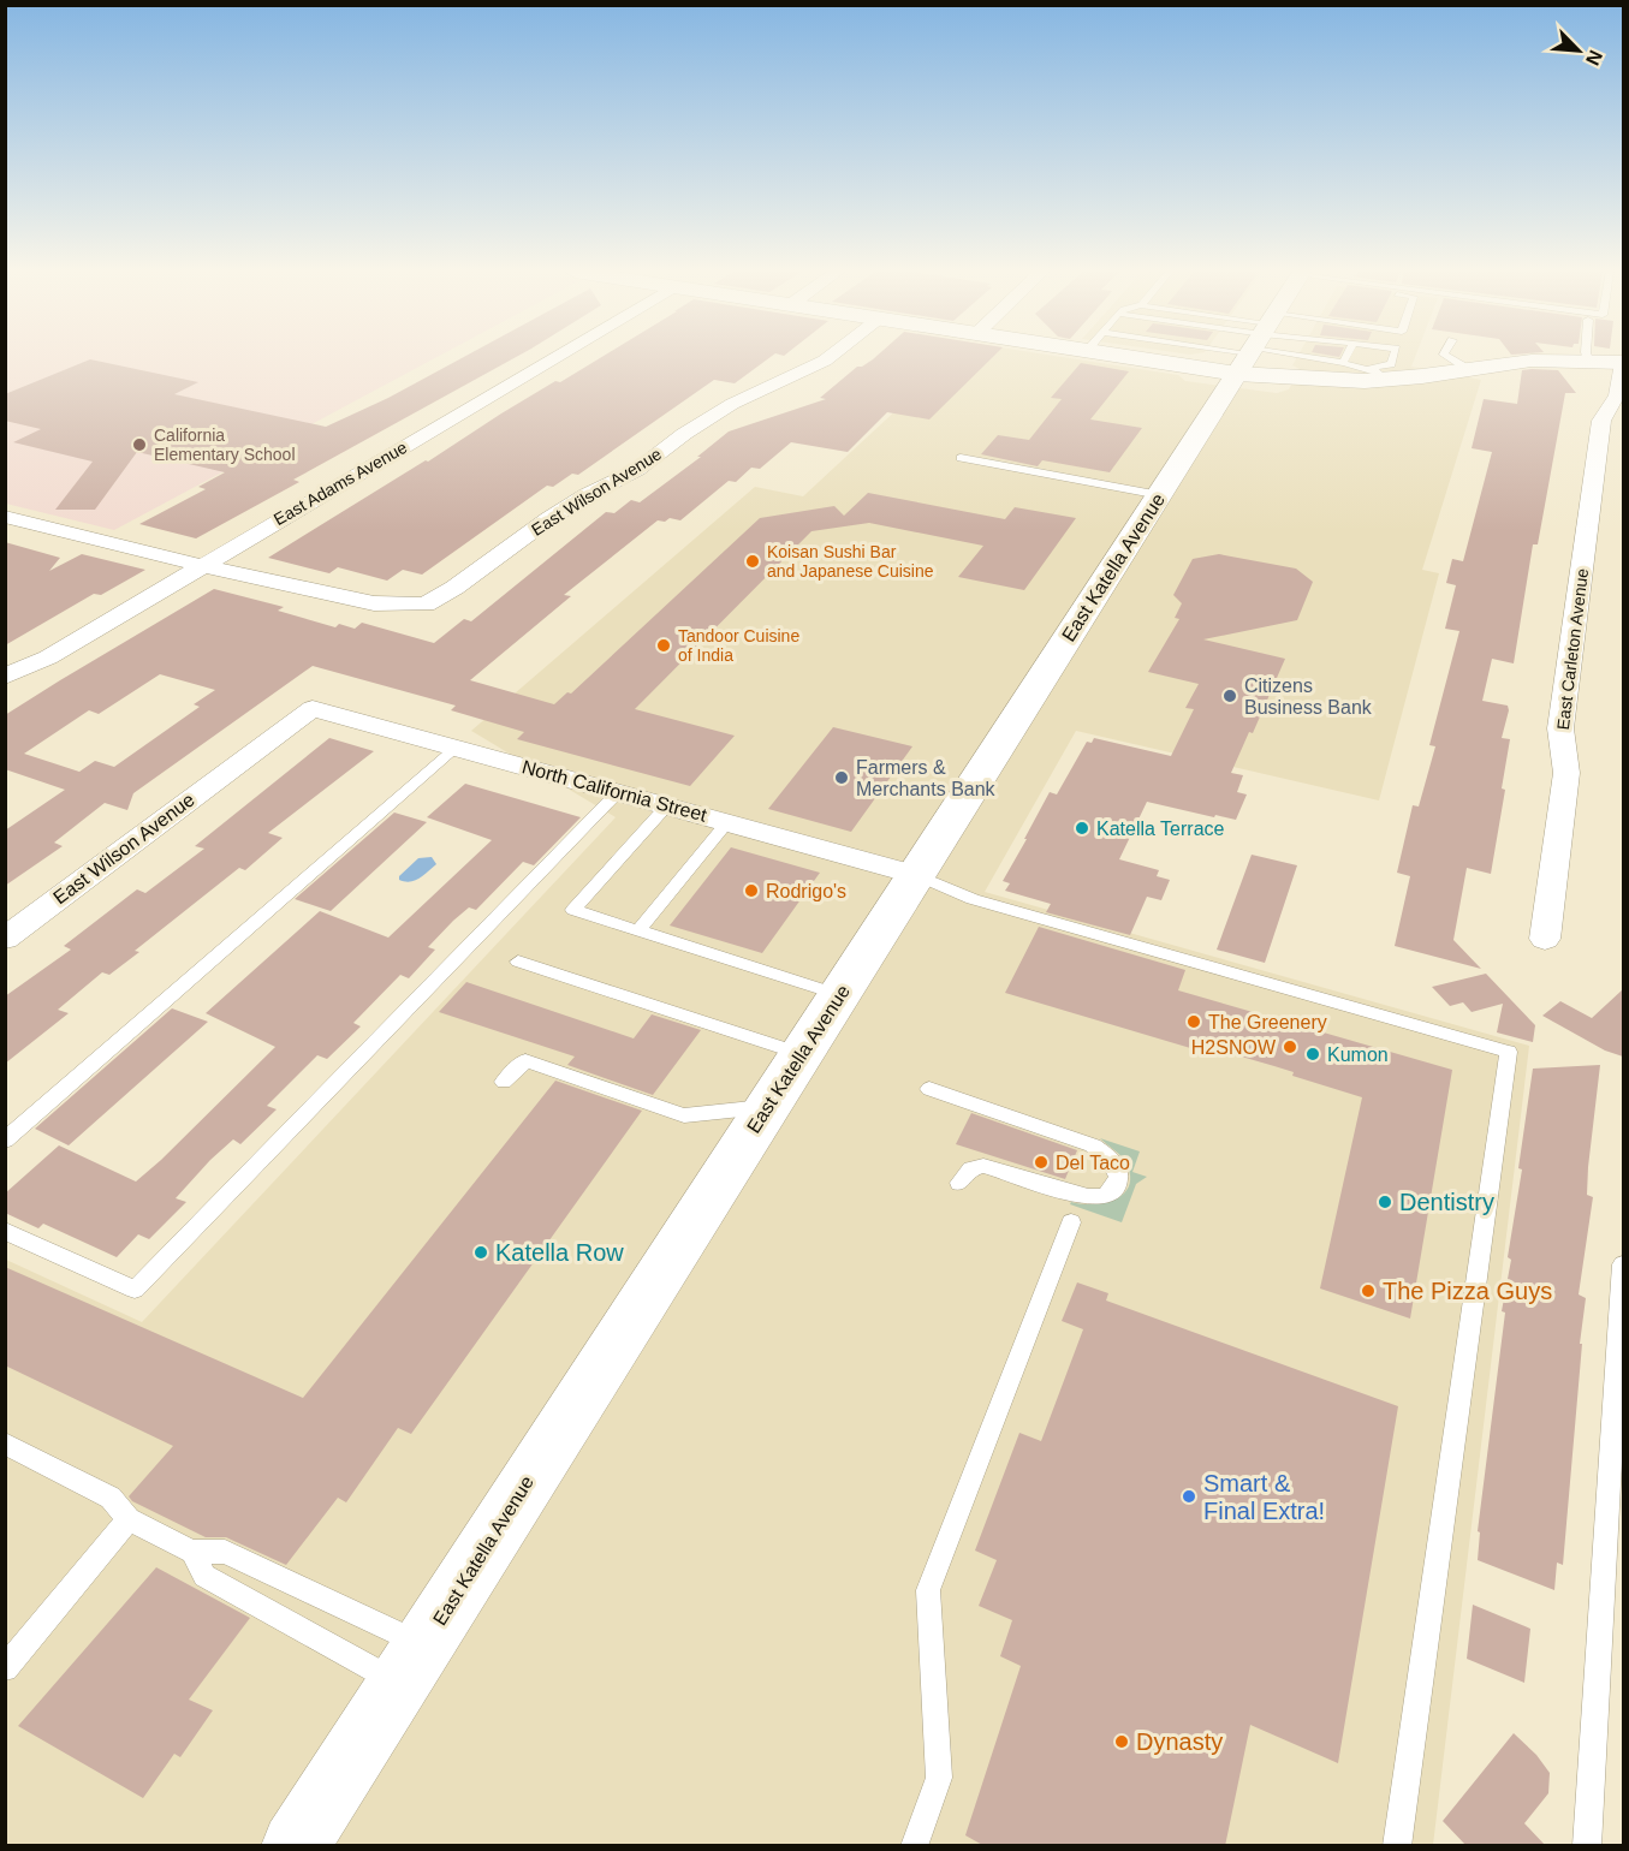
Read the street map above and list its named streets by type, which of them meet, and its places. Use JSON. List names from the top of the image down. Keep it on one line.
{"streets":{"main road":["East Katella Avenue"],"street":["East Adams Avenue","East Wilson Avenue","East Carleton Avenue","North California Street"]},"crossings":[["East Adams Avenue","East Wilson Avenue"],["East Wilson Avenue","North California Street"],["East Katella Avenue","North California Street"]],"places":["California Elementary School","Koisan Sushi Bar and Japanese Cuisine","Tandoor Cuisine of India","Citizens Business Bank","Farmers & Merchants Bank","Katella Terrace","Rodrigo's","The Greenery","H2SNOW","Kumon","Del Taco","Dentistry","Katella Row","The Pizza Guys","Smart & Final Extra!","Dynasty"],"north":"bottom right"}
